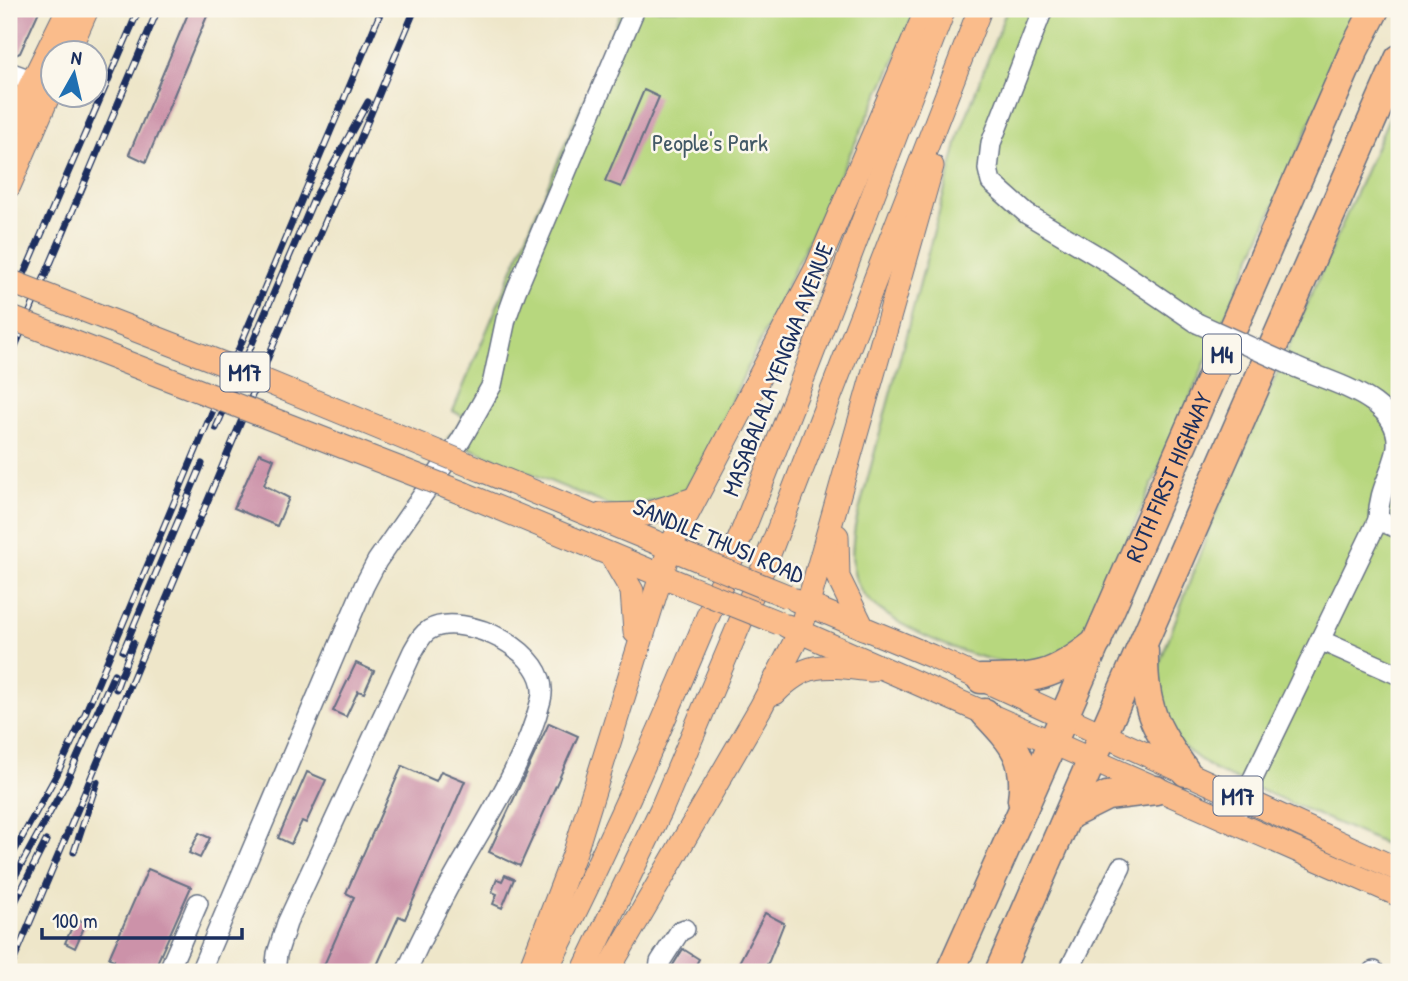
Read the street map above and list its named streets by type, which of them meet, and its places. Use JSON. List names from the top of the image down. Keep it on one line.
{"streets":{"highway":["M4","RUTH FIRST HIGHWAY"],"main road":["MASABALALA YENGWA AVENUE","M17","SANDILE THUSI ROAD"]},"crossings":[["M4","M17"],["M4","RUTH FIRST HIGHWAY"],["M4","SANDILE THUSI ROAD"],["RUTH FIRST HIGHWAY","SANDILE THUSI ROAD"]],"parks":["People's Park"],"scale_bar":"100 m","north":"top"}
